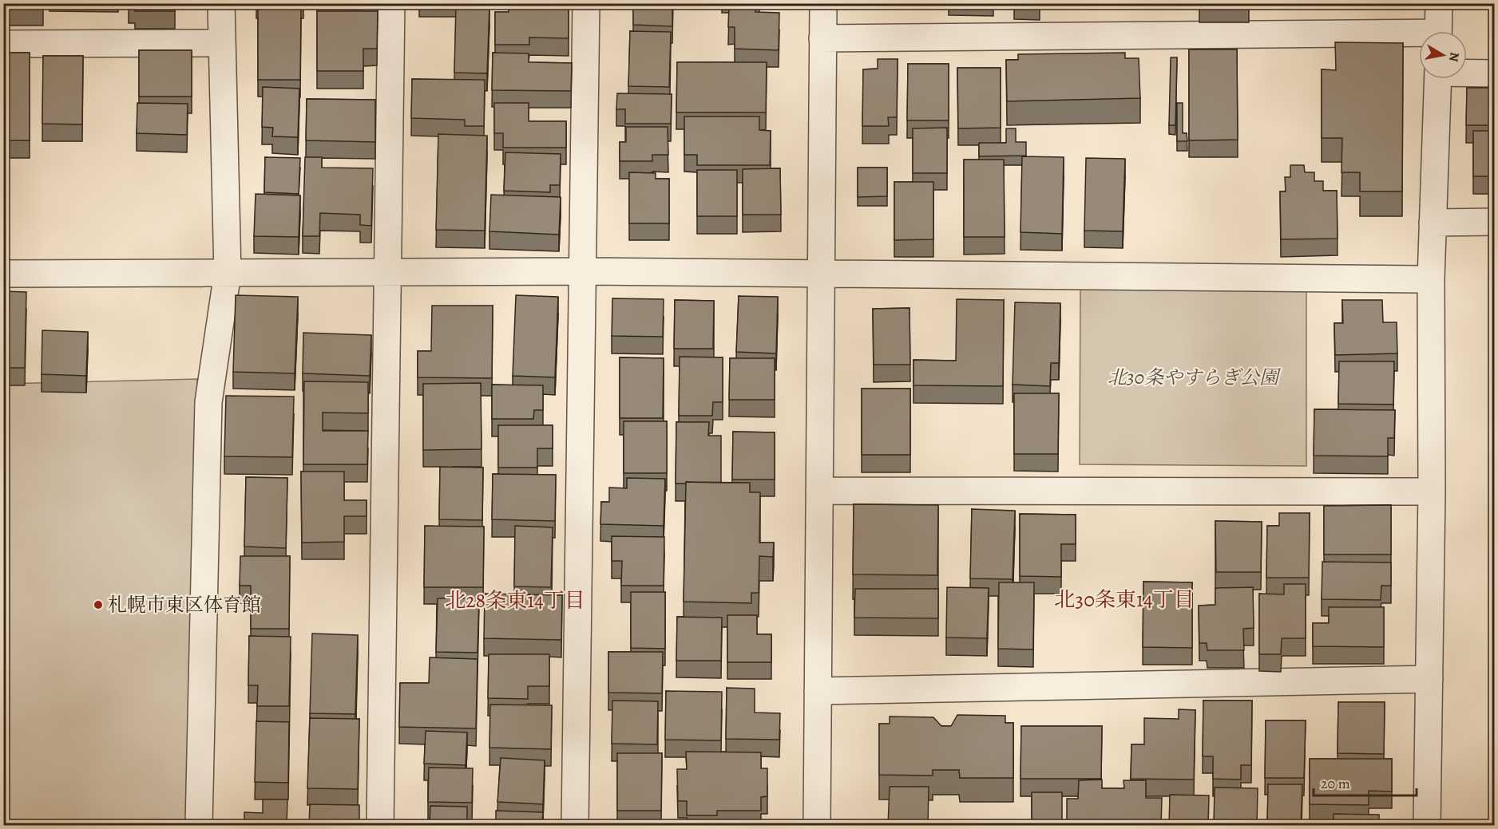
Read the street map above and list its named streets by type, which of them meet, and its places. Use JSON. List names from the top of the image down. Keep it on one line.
{"districts":["北30条東14丁目","北28条東14丁目"],"parks":["北30条やすらぎ公園"],"places":["札幌市東区体育館"],"scale_bar":"20 m","north":"right"}
